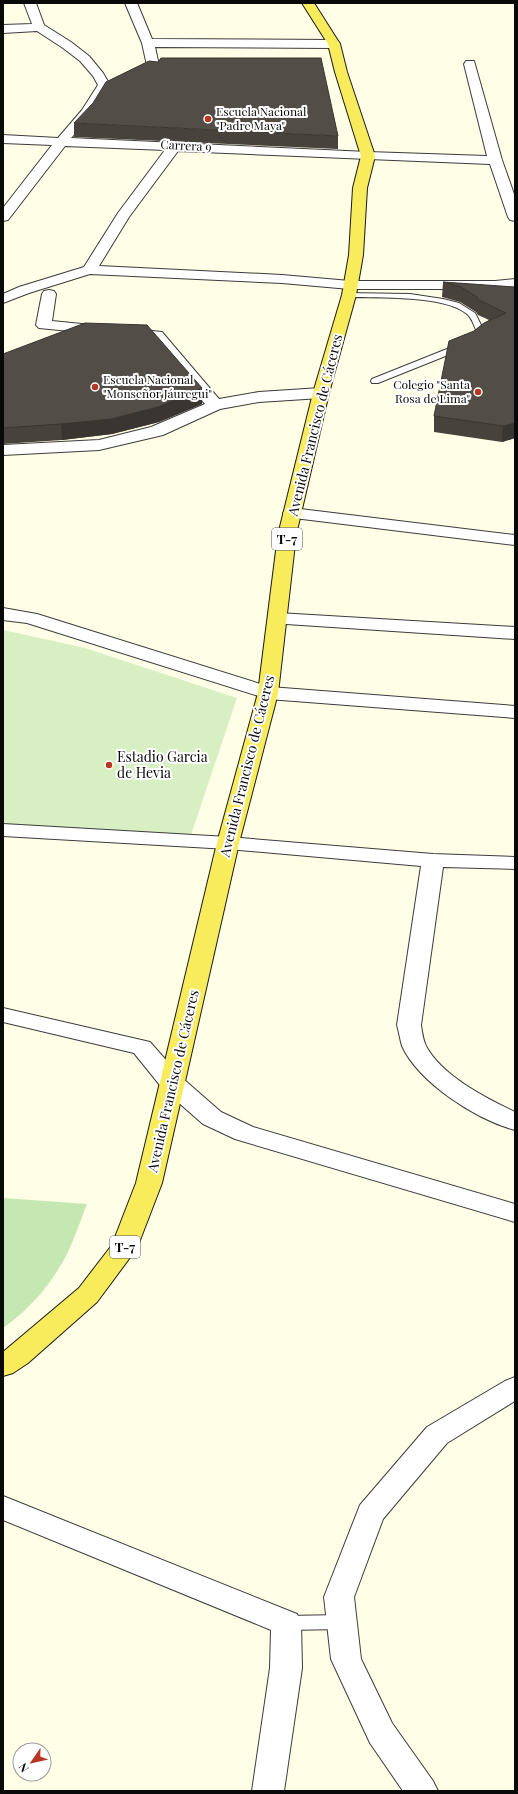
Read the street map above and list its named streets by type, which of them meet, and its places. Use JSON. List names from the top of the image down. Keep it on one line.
{"streets":{"main road":["Avenida Francisco de Cáceres","T-7"],"street":["Carrera 9"]},"crossings":[["Carrera 9","Avenida Francisco de Cáceres"]],"places":["Escuela Nacional \"Padre Maya\"","Escuela Nacional \"Monseñor Jáuregui\"","Colegio \"Santa Rosa de Lima\"","Estadio Garcia de Hevia"],"north":"bottom left"}
